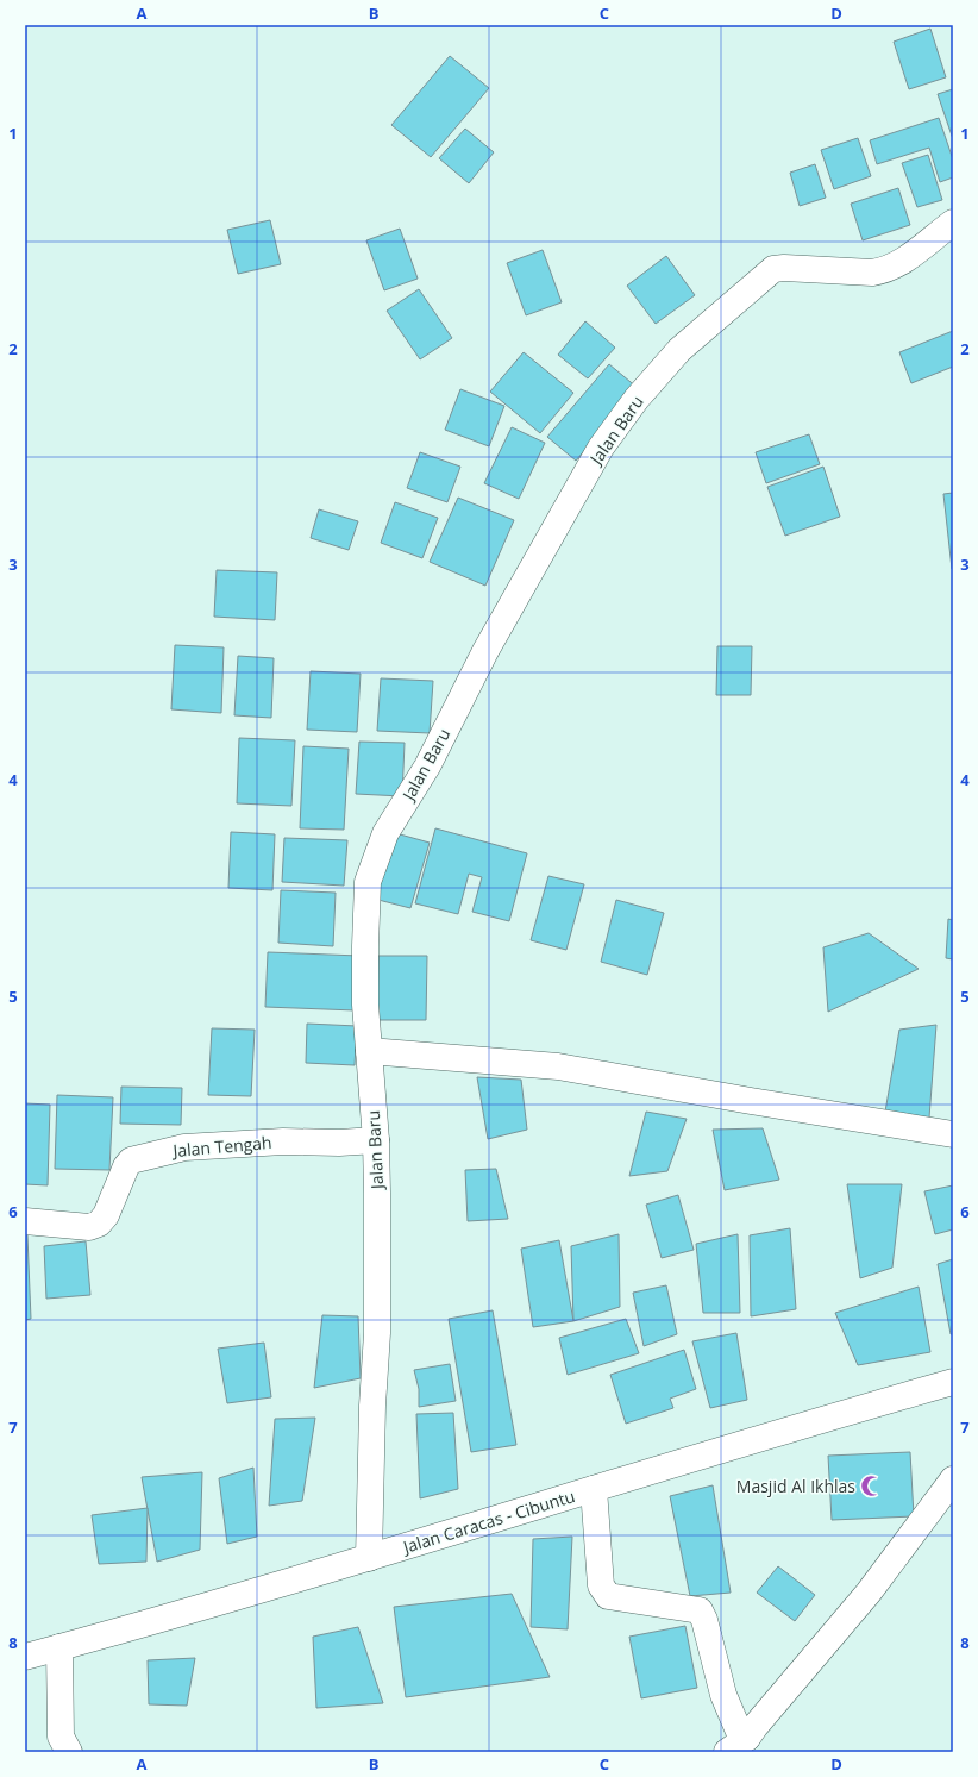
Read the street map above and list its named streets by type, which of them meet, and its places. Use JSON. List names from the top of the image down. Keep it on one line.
{"streets":{"street":["Jalan Baru","Jalan Tengah","Jalan Caracas - Cibuntu"]},"crossings":[["Jalan Baru","Jalan Tengah"],["Jalan Baru","Jalan Caracas - Cibuntu"]],"places":{"mosque":["Masjid Al Ikhlas"]},"grid":{"columns":["A","B","C","D"],"rows":["1","2","3","4","5","6","7","8"]}}
